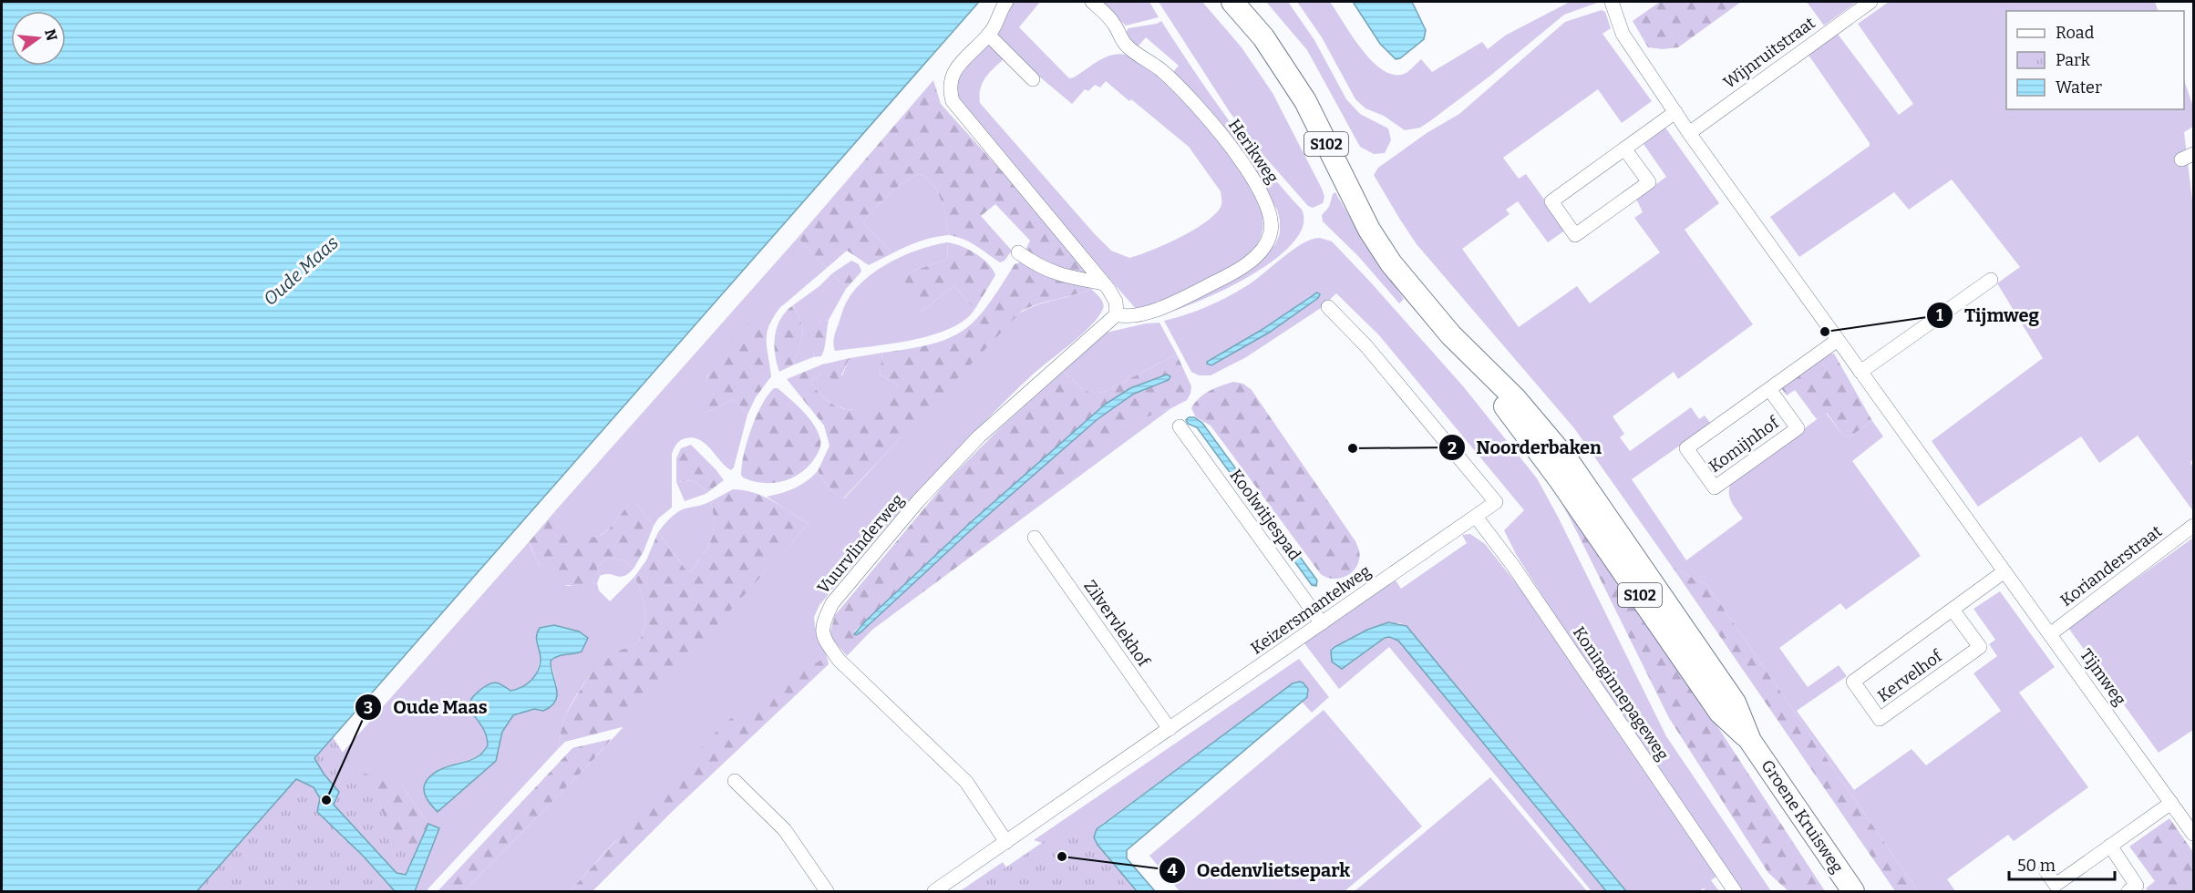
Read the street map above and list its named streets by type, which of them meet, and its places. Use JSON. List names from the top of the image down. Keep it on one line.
{"streets":{"main road":["S102","Groene Kruisweg"],"street":["Wijnruitstraat","Herikweg","Komijnhof","Koolwitjespad","Vuurvlinderweg","Korianderstraat","Keizersmantelweg","Zilvervlekhof","Kervelhof","Tijmweg","Koninginnepageweg"]},"crossings":[["Wijnruitstraat","Tijmweg"],["Herikweg","Vuurvlinderweg"],["Komijnhof","Tijmweg"],["Koolwitjespad","Keizersmantelweg"],["Vuurvlinderweg","Keizersmantelweg"],["Korianderstraat","Tijmweg"],["Keizersmantelweg","Zilvervlekhof"],["Keizersmantelweg","Koninginnepageweg"],["Kervelhof","Tijmweg"]],"water":["Oude Maas"],"places":["Tijmweg","Noorderbaken","Oude Maas","Oedenvlietsepark"],"legend":["Road","Park","Water"],"scale_bar":"50 m","north":"right"}
